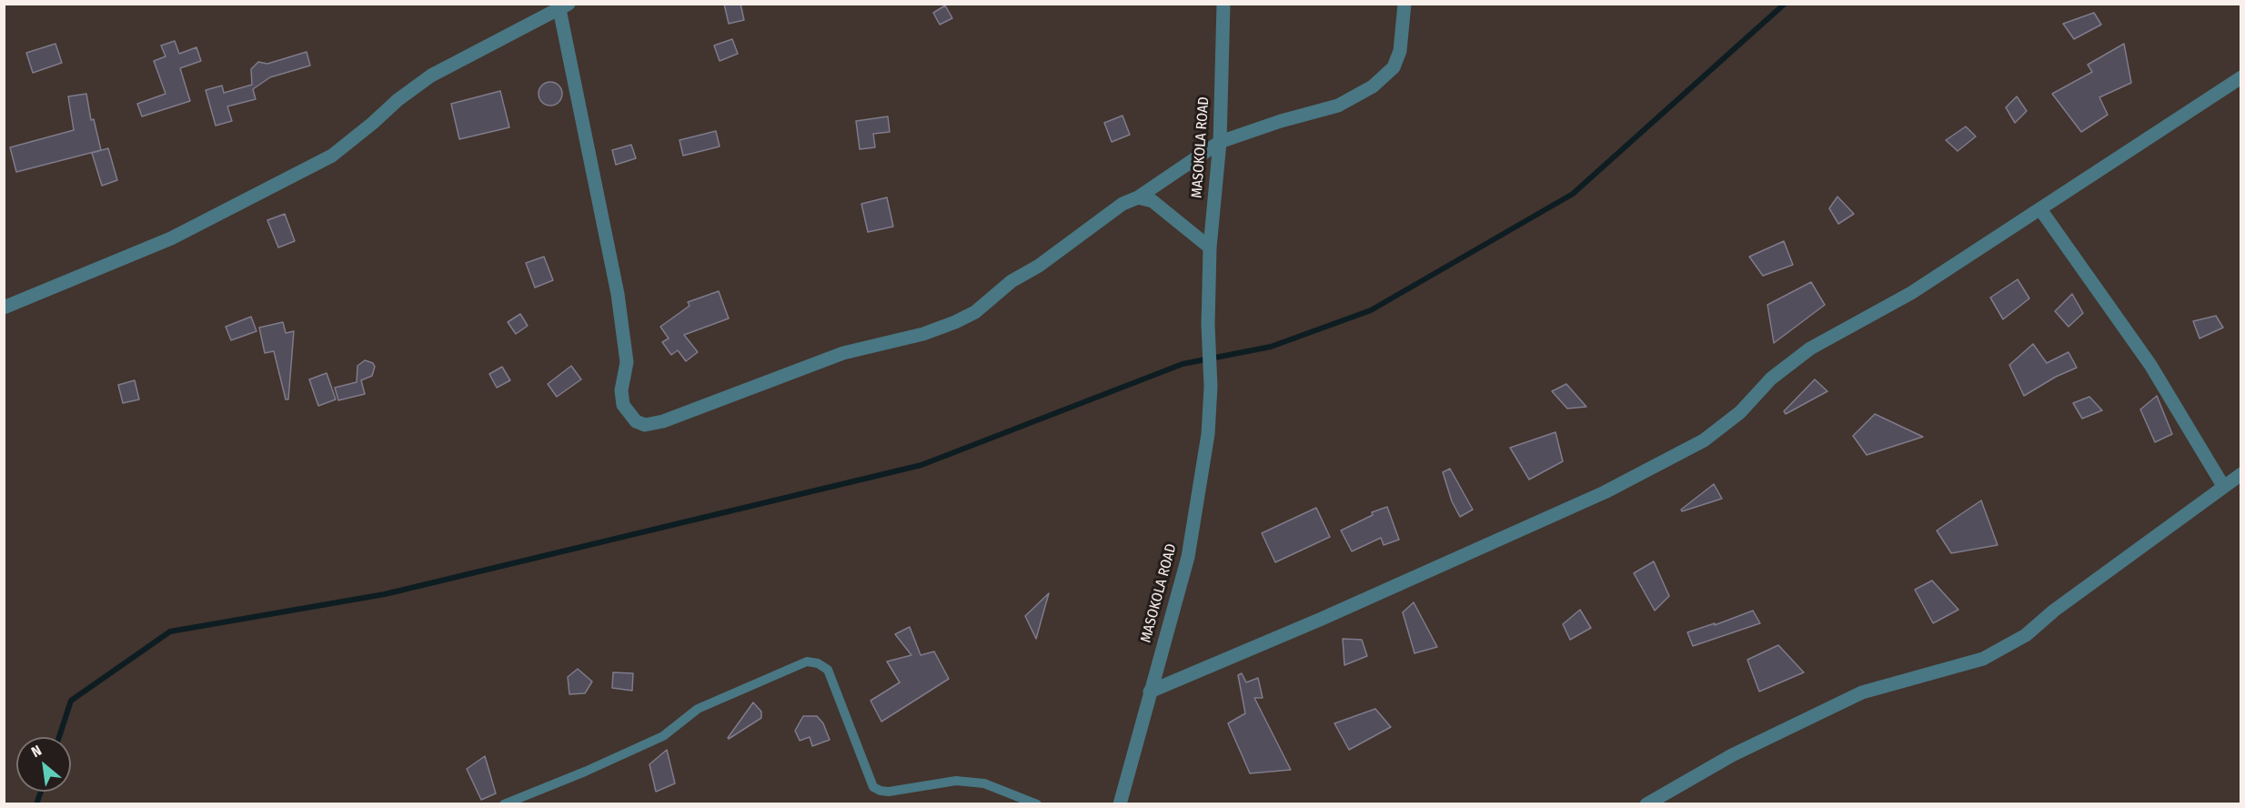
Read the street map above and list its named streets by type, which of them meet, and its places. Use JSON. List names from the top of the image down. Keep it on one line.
{"streets":{"street":["MASOKOLA ROAD"]},"north":"top left"}
